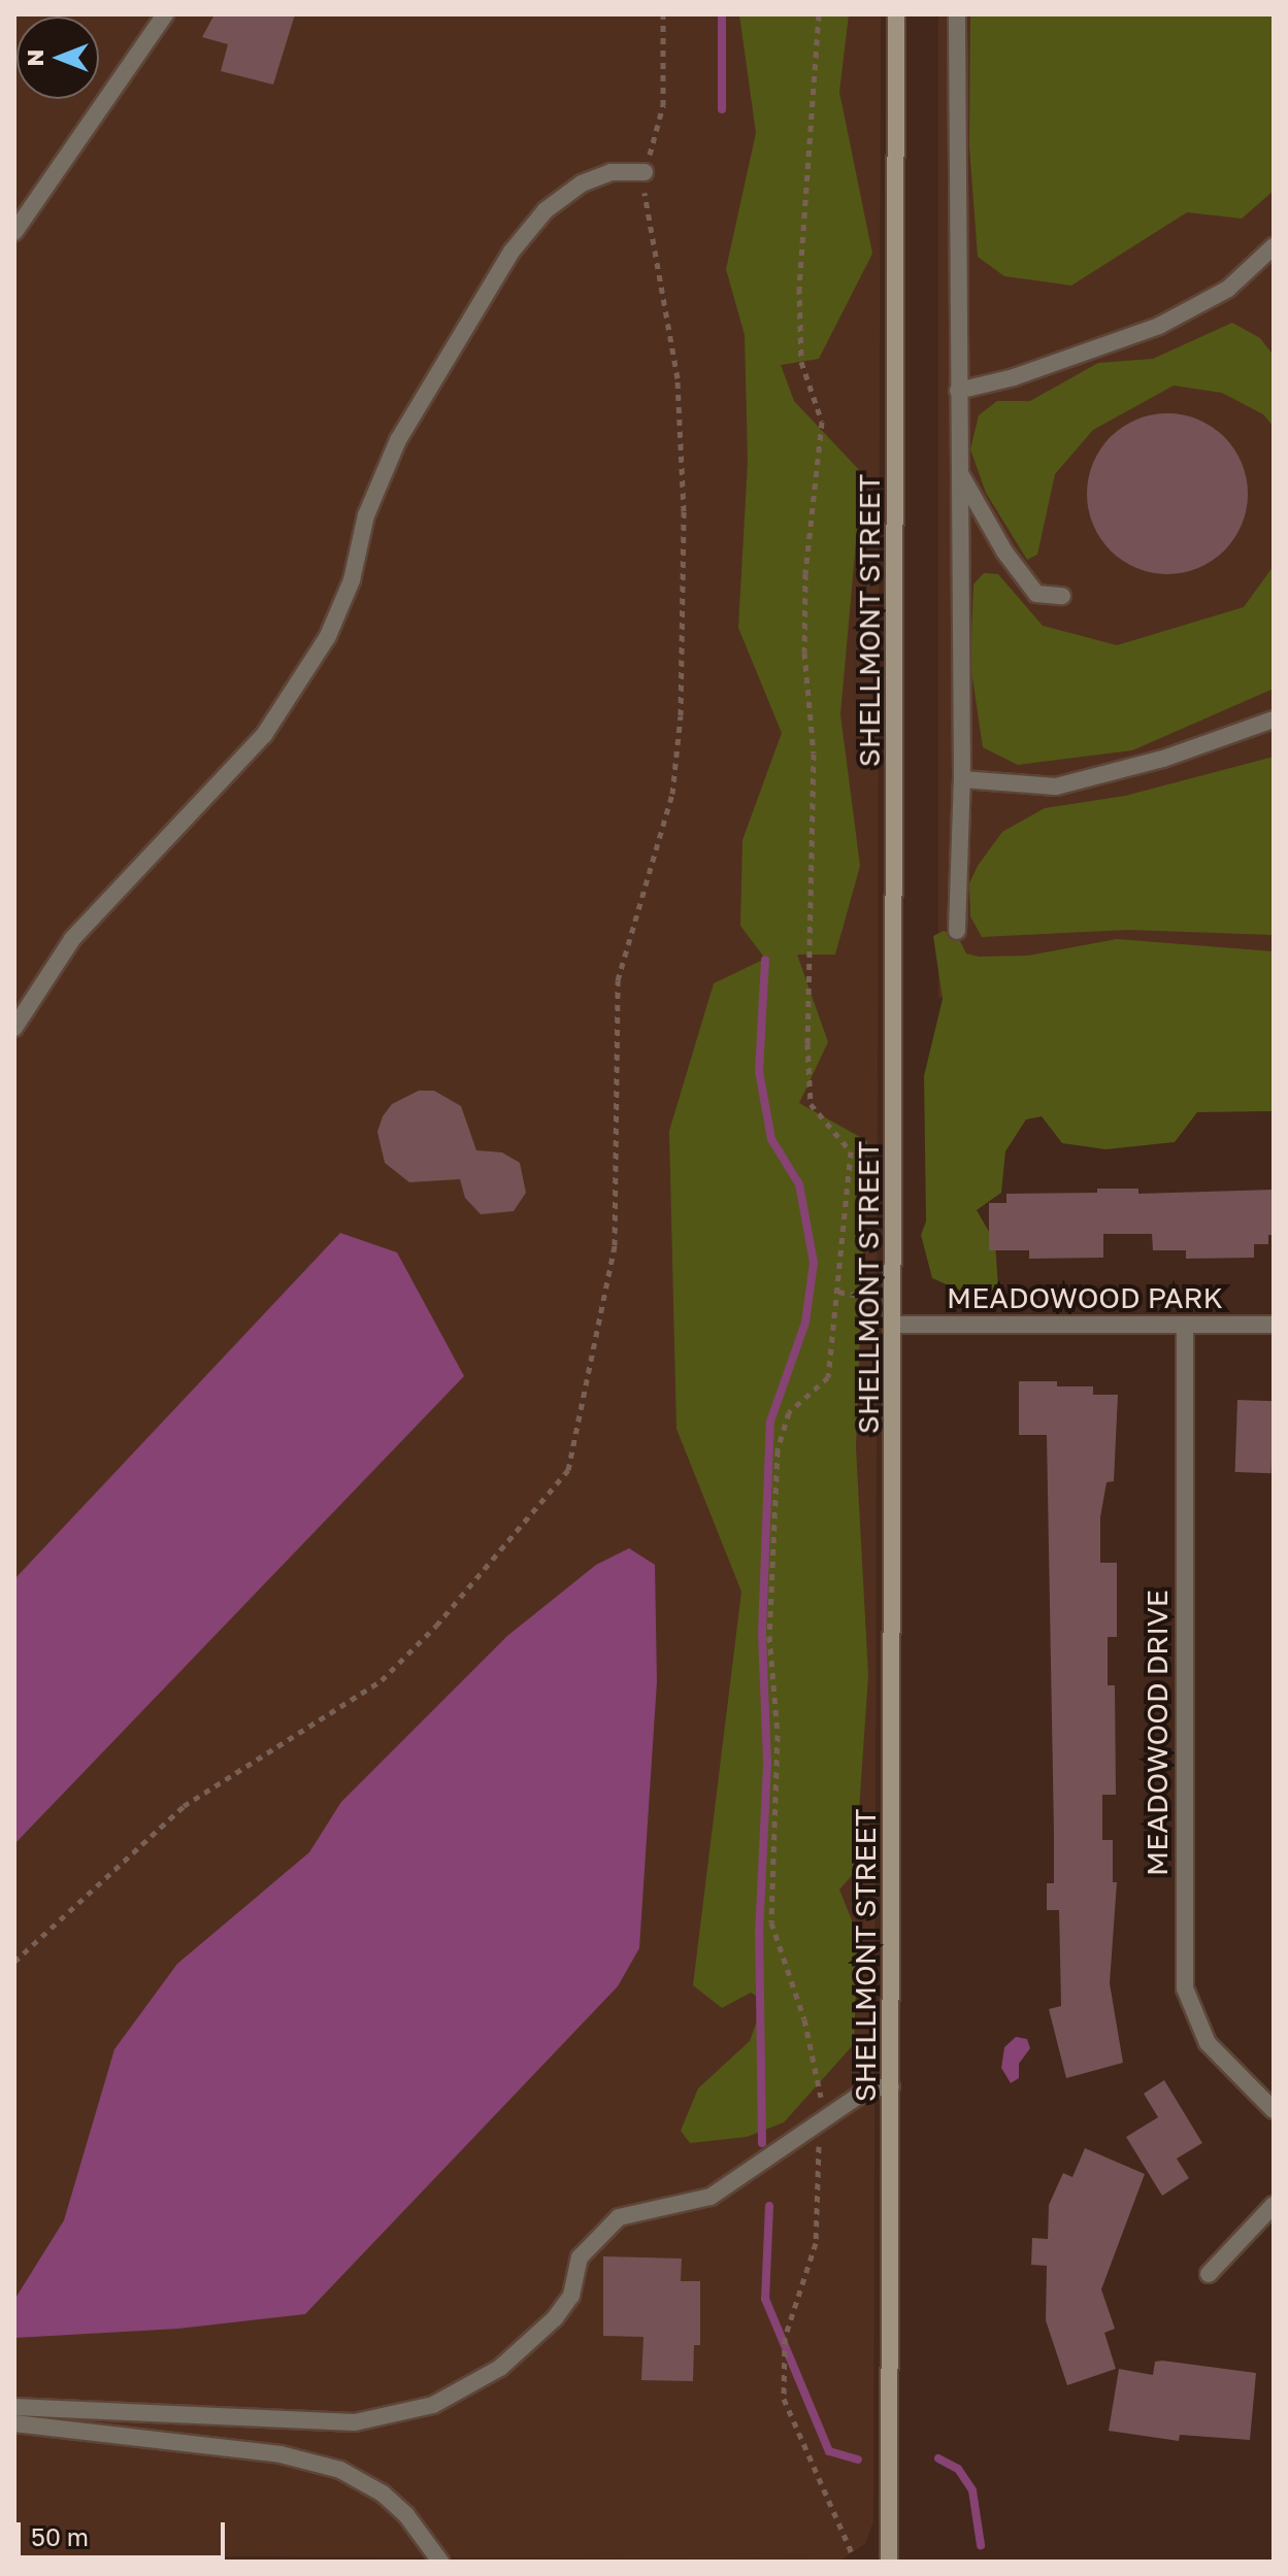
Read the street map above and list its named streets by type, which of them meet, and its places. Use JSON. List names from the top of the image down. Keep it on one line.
{"streets":{"street":["SHELLMONT STREET","MEADOWOOD PARK","MEADOWOOD DRIVE"]},"crossings":[["SHELLMONT STREET","MEADOWOOD PARK"],["MEADOWOOD PARK","MEADOWOOD DRIVE"]],"scale_bar":"50 m","north":"left"}
